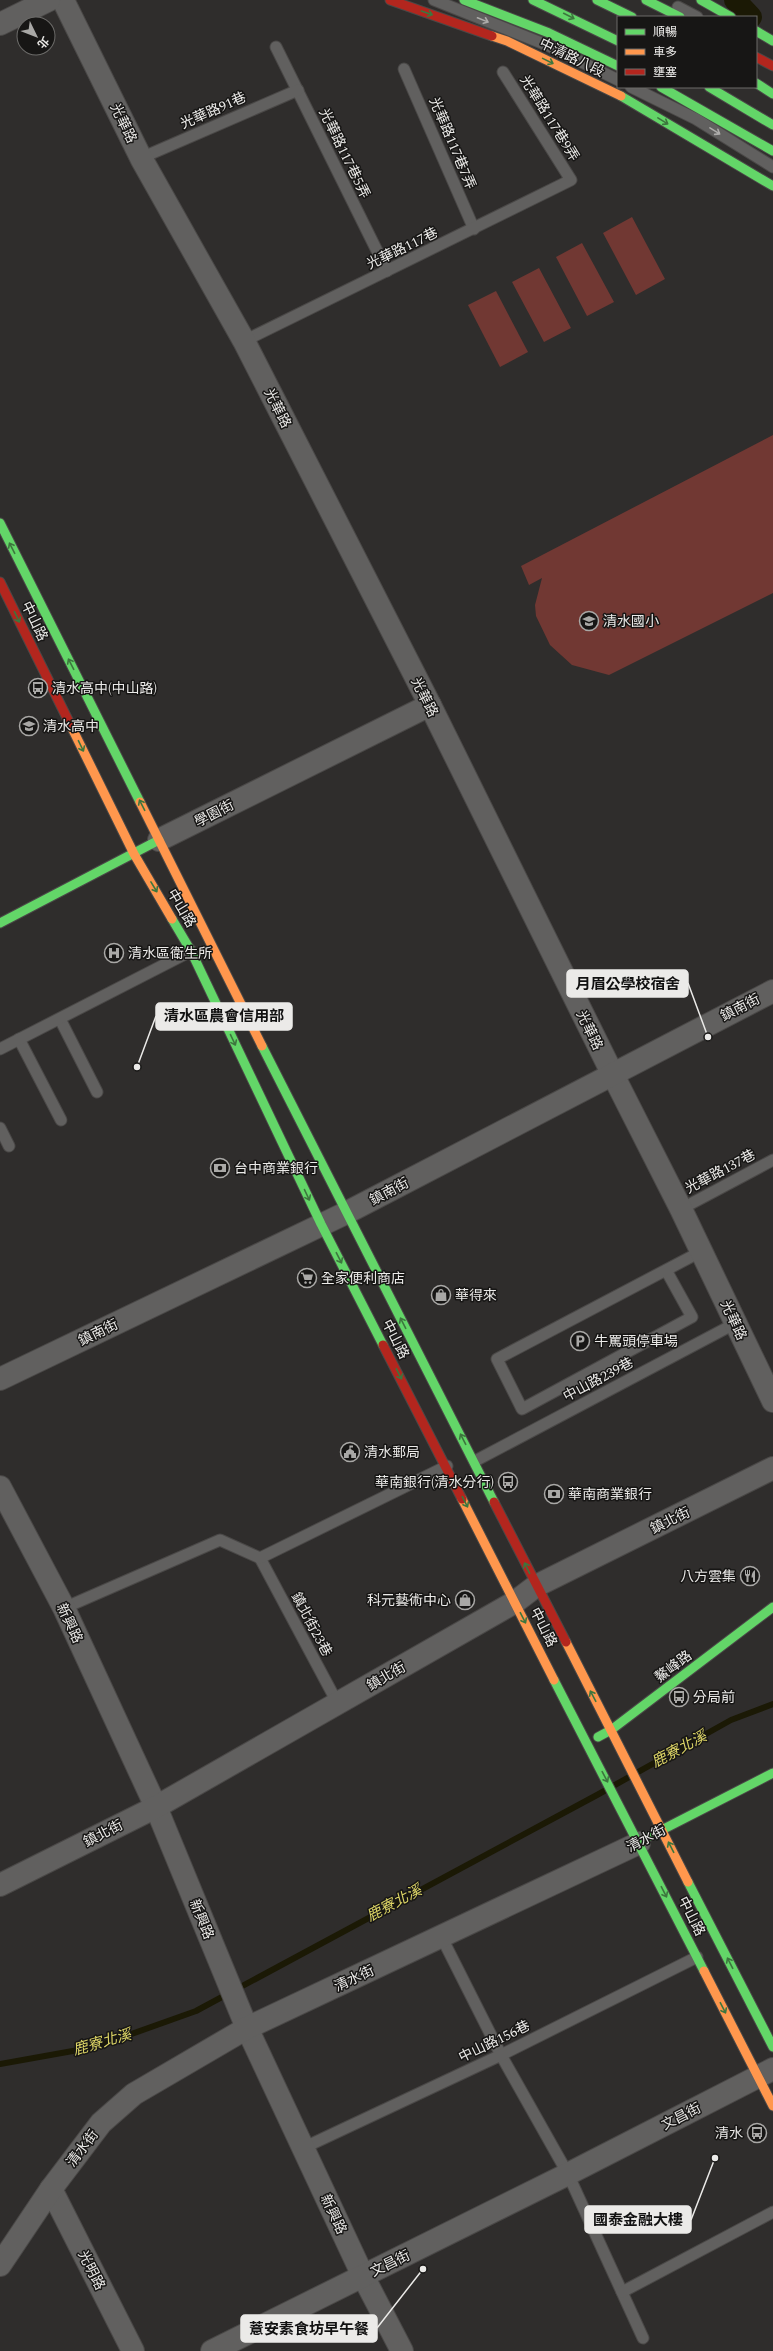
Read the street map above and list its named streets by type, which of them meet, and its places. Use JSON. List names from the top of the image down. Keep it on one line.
{"streets":{"street":["中清路八段","光華路","中山路","學園街","鎮南街","鎮北街","新興路","鰲峰路","清水街","文昌街","光明路"],"lane":["光華路91巷","光華路117巷9弄","光華路117巷7弄","光華路117巷5弄","光華路117巷","光華路137巷","中山路239巷","鎮北街23巷","中山路156巷"]},"crossings":[["光華路91巷","光華路"],["光華路91巷","光華路117巷5弄"],["光華路117巷9弄","光華路117巷"],["光華路","光華路117巷"],["光華路","學園街"],["光華路","鎮南街"],["光華路","光華路137巷"],["光華路","中山路239巷"],["光華路117巷7弄","光華路117巷"],["光華路117巷5弄","光華路117巷"],["中山路","學園街"],["中山路","鎮南街"],["中山路","中山路239巷"],["中山路","鎮北街"],["中山路","鰲峰路"],["中山路","清水街"],["中山路","中山路156巷"],["中山路","文昌街"],["鎮北街","新興路"],["鎮北街","鎮北街23巷"],["新興路","清水街"],["新興路","中山路156巷"],["新興路","文昌街"],["清水街","光明路"]],"water":["鹿寮北溪"],"places":{"school or university":["清水國小","清水高中"],"bus stop":["清水高中(中山路)","華南銀行(清水分行)","分局前","清水"],"hospital":["清水區衛生所"],"other":["月眉公學校宿舍","清水區農會信用部","國泰金融大樓","薏安素食坊早午餐"],"bank":["台中商業銀行","華南商業銀行"],"supermarket":["全家便利商店"],"shop":["華得來","科元藝術中心"],"parking":["牛罵頭停車場"],"public building":["清水郵局"],"restaurant":["八方雲集"]},"legend":["順暢","車多","壅塞"],"north":"bottom right"}
